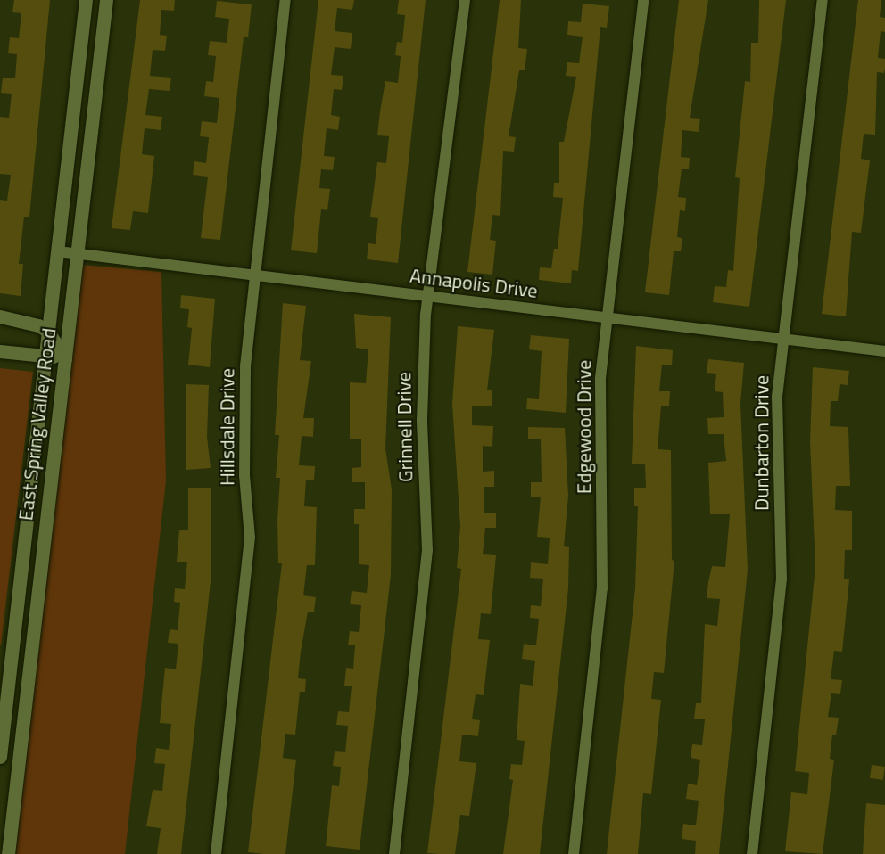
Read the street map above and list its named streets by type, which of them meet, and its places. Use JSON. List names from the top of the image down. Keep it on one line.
{"streets":{"street":["Annapolis Drive","East Spring Valley Road","Hillsdale Drive","Grinnell Drive","Edgewood Drive","Dunbarton Drive"]},"crossings":[["Annapolis Drive","East Spring Valley Road"],["Annapolis Drive","Hillsdale Drive"],["Annapolis Drive","Grinnell Drive"],["Annapolis Drive","Edgewood Drive"],["Annapolis Drive","Dunbarton Drive"]]}
